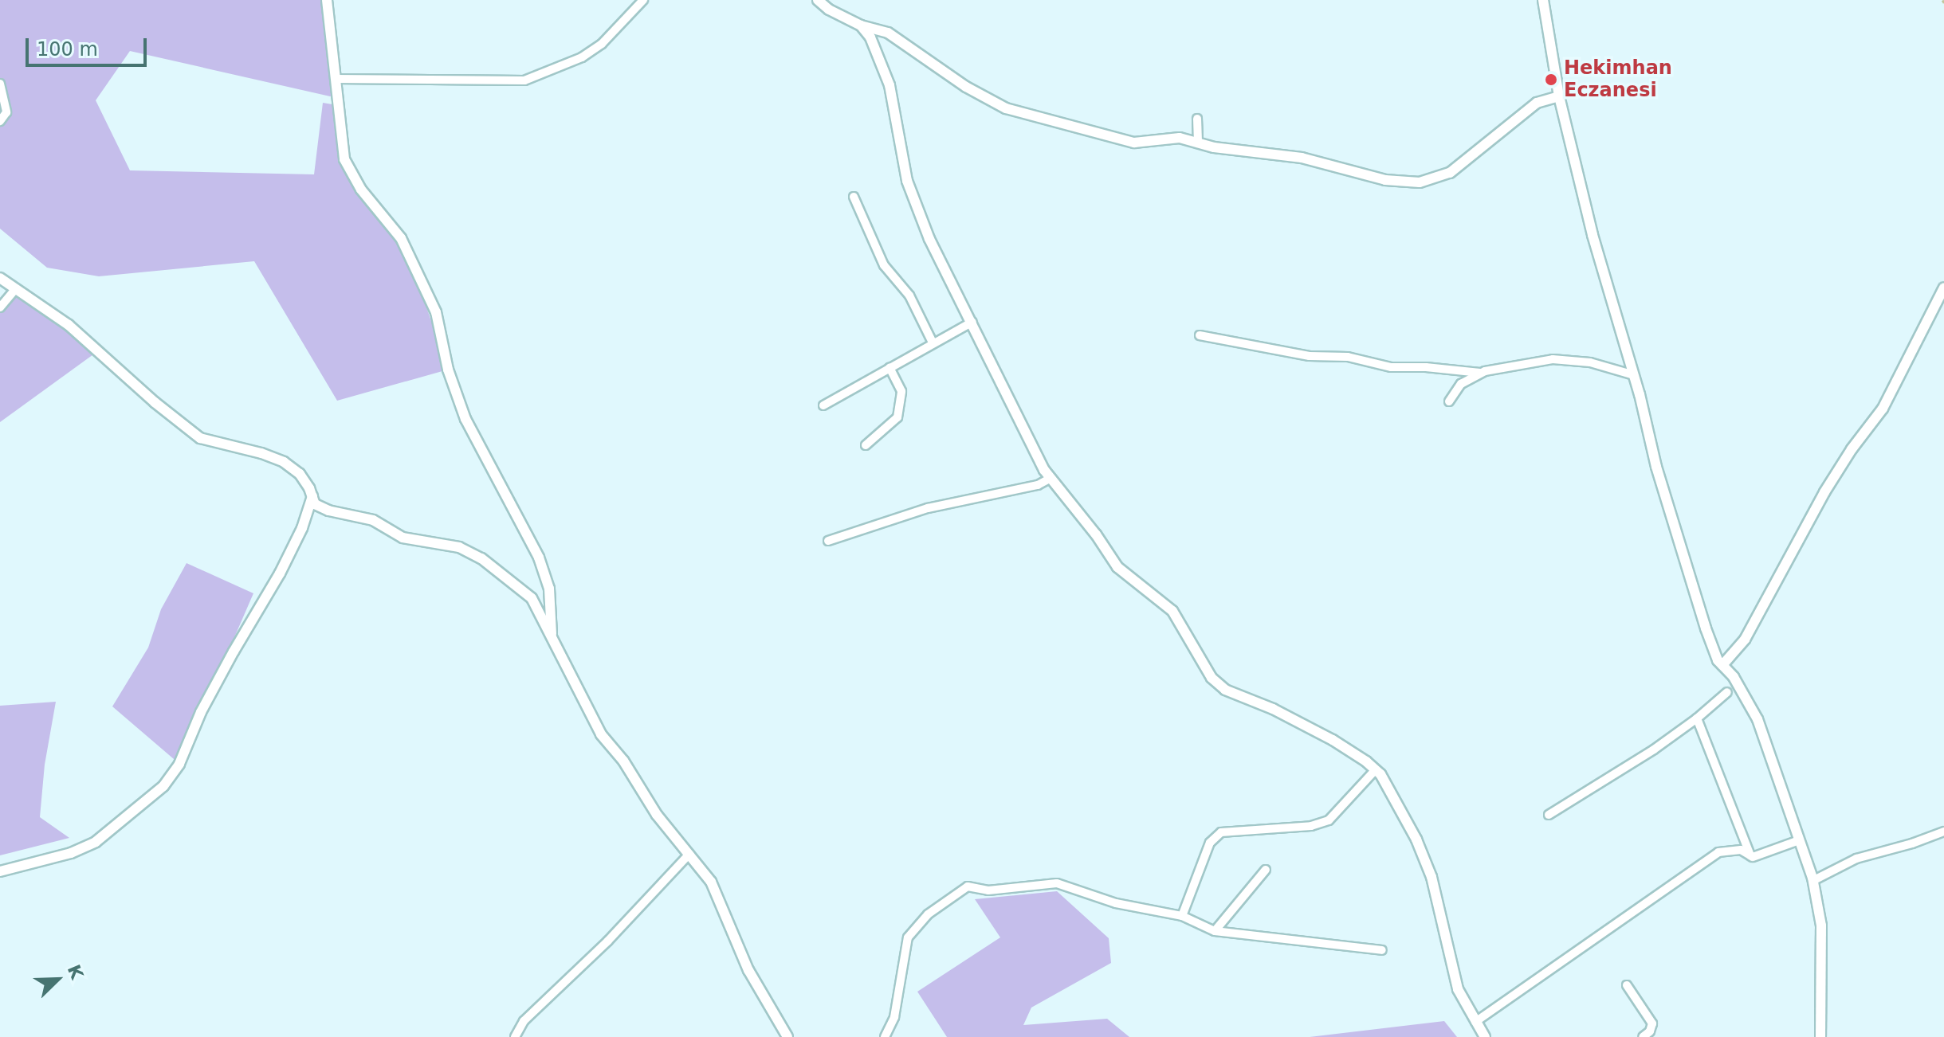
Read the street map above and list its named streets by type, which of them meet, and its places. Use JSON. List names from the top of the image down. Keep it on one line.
{"places":["Hekimhan Eczanesi"],"scale_bar":"100 m","north":"top right"}
